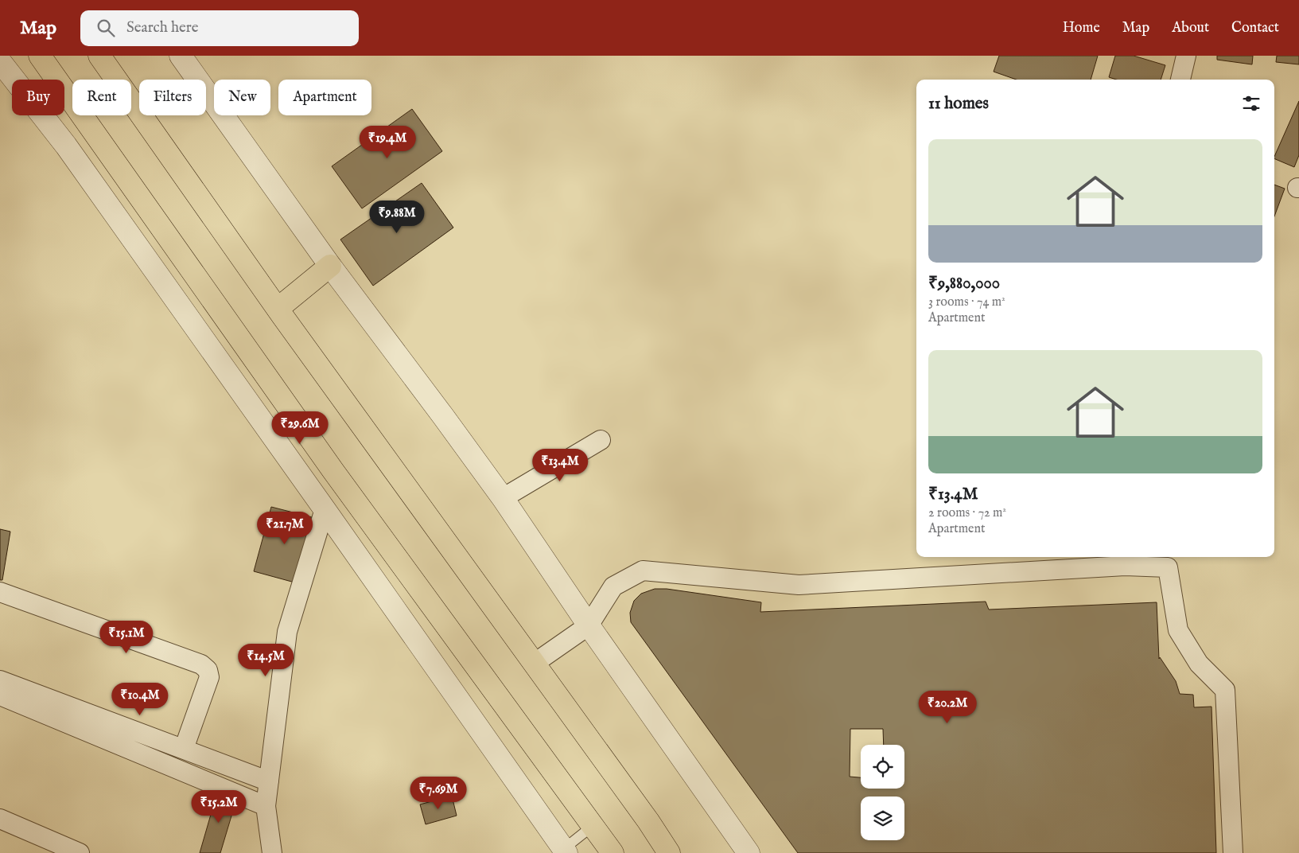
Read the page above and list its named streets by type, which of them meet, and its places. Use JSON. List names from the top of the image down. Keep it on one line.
{"page":{"header":"Map","search":"Search here","nav":["Home","Map","About","Contact"],"chip":["Buy","Rent","Filters","New","Apartment"],"heading":"11 homes","price":["₹19.4M","₹9.88M","₹29.6M","₹13.4M","₹21.7M","₹15.1M","₹14.5M","₹10.4M","₹20.2M","₹7.69M","₹15.2M"],"list":[{"name":"₹9,880,000","note":"3 rooms · 74 m² · Apartment"},{"name":"₹13.4M","note":"2 rooms · 72 m² · Apartment"}]}}
